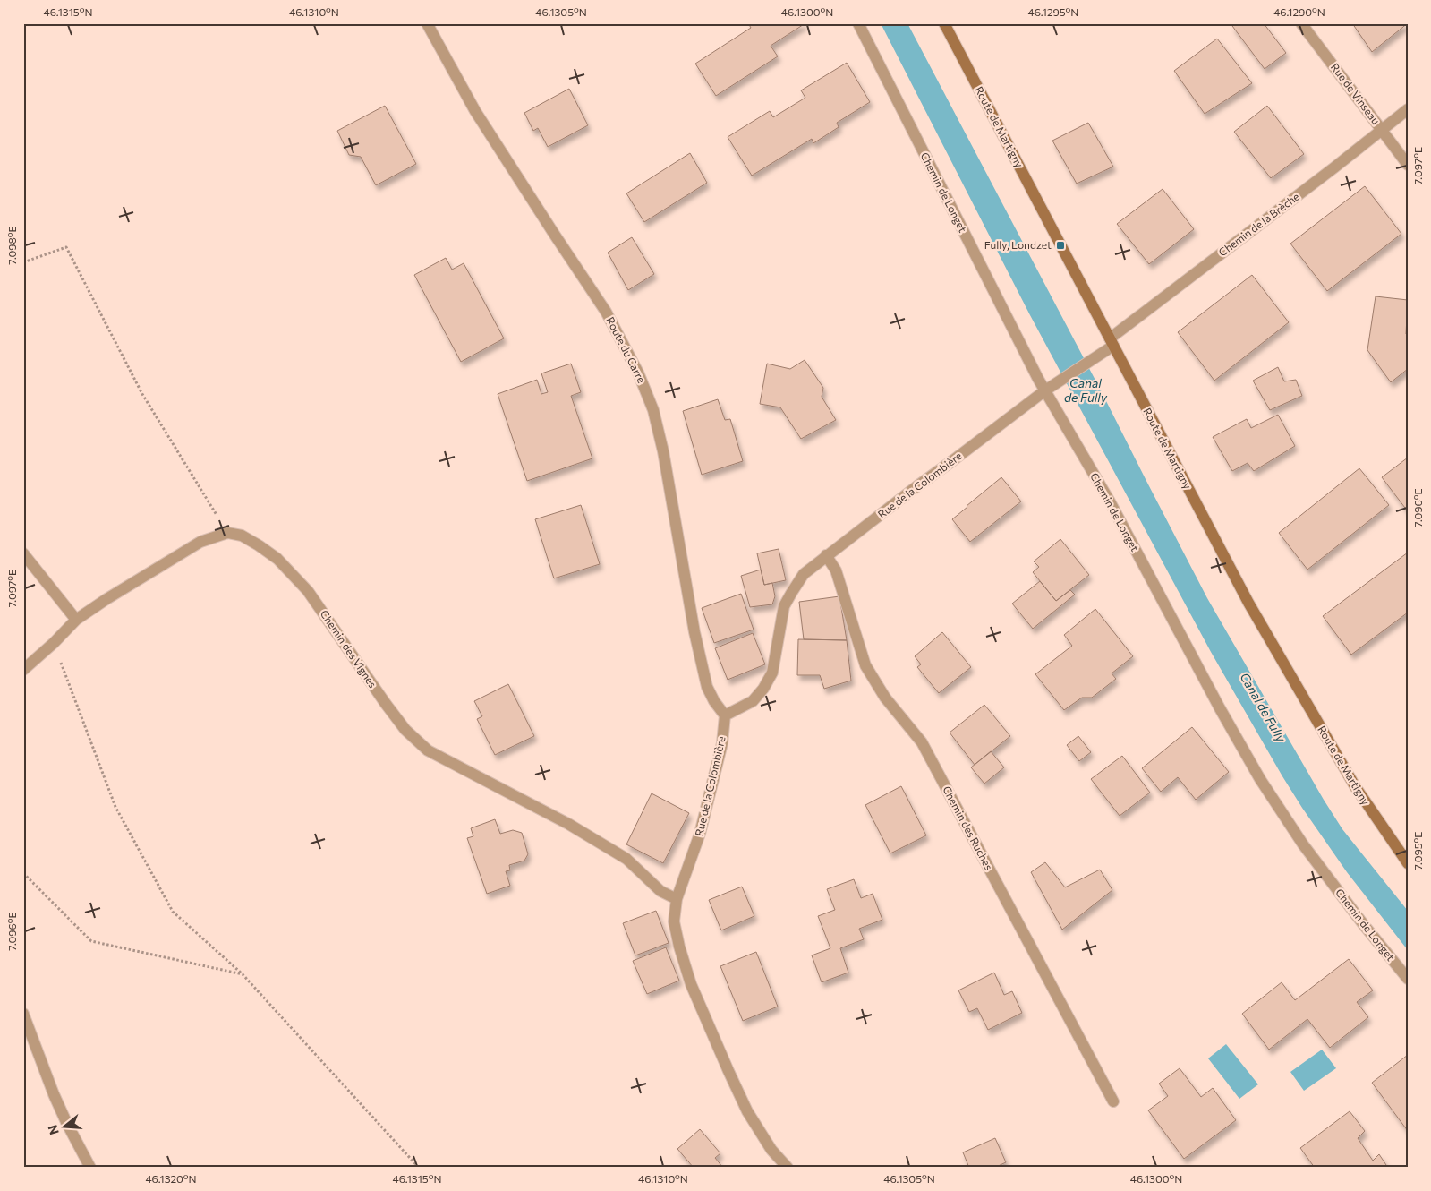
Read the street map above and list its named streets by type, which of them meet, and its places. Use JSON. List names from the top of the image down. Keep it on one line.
{"streets":{"main road":["Route de Martigny"],"street":["Rue de Vinseau","Chemin de Longet","Chemin de la Brèche","Route du Carre","Rue de la Colombière","Chemin des Vignes","Chemin des Ruches"]},"crossings":[["Rue de Vinseau","Chemin de la Brèche"],["Route de Martigny","Chemin de la Brèche"],["Route de Martigny","Rue de la Colombière"],["Chemin de Longet","Rue de la Colombière"],["Chemin de la Brèche","Rue de la Colombière"],["Route du Carre","Rue de la Colombière"],["Rue de la Colombière","Chemin des Vignes"],["Rue de la Colombière","Chemin des Ruches"]],"water":["Canal de Fully"],"places":{"transit":["Fully, Londzet"]},"north":"left","coordinates":["46.1315°N","46.1310°N","46.1305°N","46.1300°N","46.1295°N","46.1290°N","7.097°E","7.098°E","7.096°E","7.095°E","46.1320°N"]}
